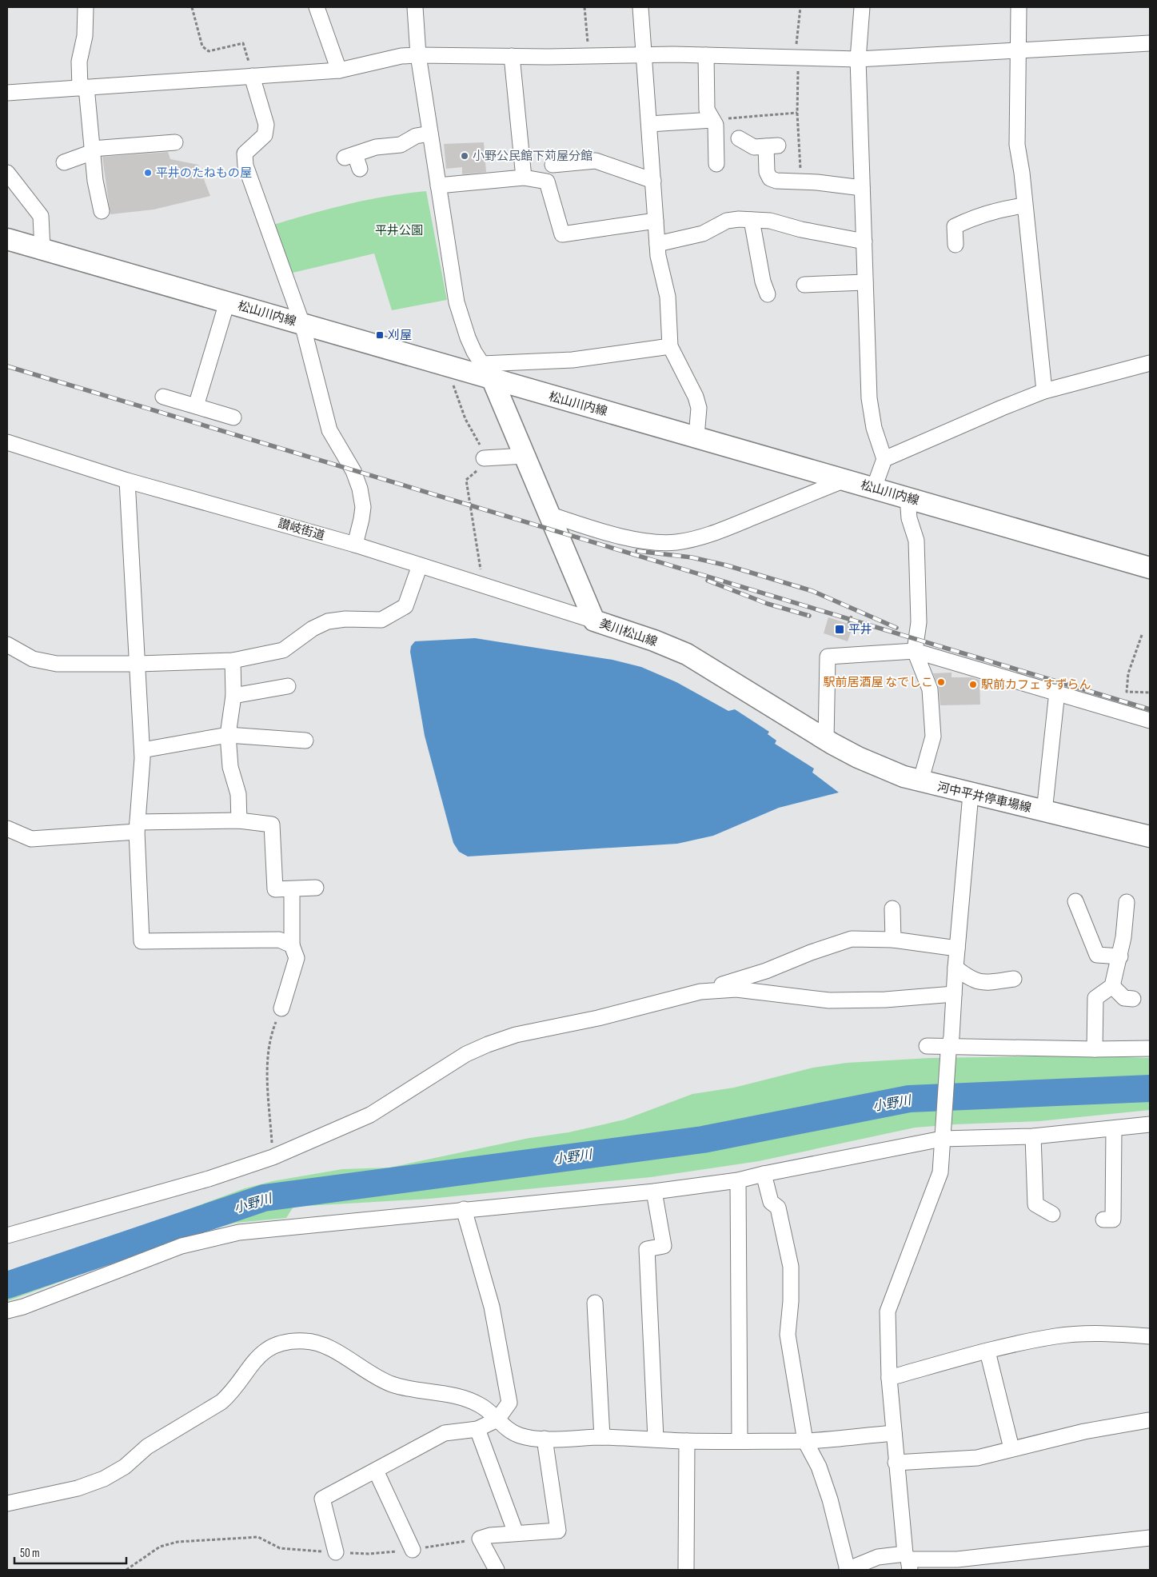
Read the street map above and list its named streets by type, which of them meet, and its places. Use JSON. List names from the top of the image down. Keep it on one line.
{"streets":{"main road":["松山川内線","美川松山線","河中平井停車場線"],"street":["讃岐街道"]},"crossings":[["松山川内線","美川松山線"],["讃岐街道","美川松山線"],["美川松山線","河中平井停車場線"]],"water":["小野川"],"parks":["平井公園"],"places":{"other":["小野公民館下苅屋分館","平井のたねもの屋","駅前居酒屋 なでしこ","駅前カフェ すずらん"],"transit":["刈屋","平井"]},"scale_bar":"50 m"}
